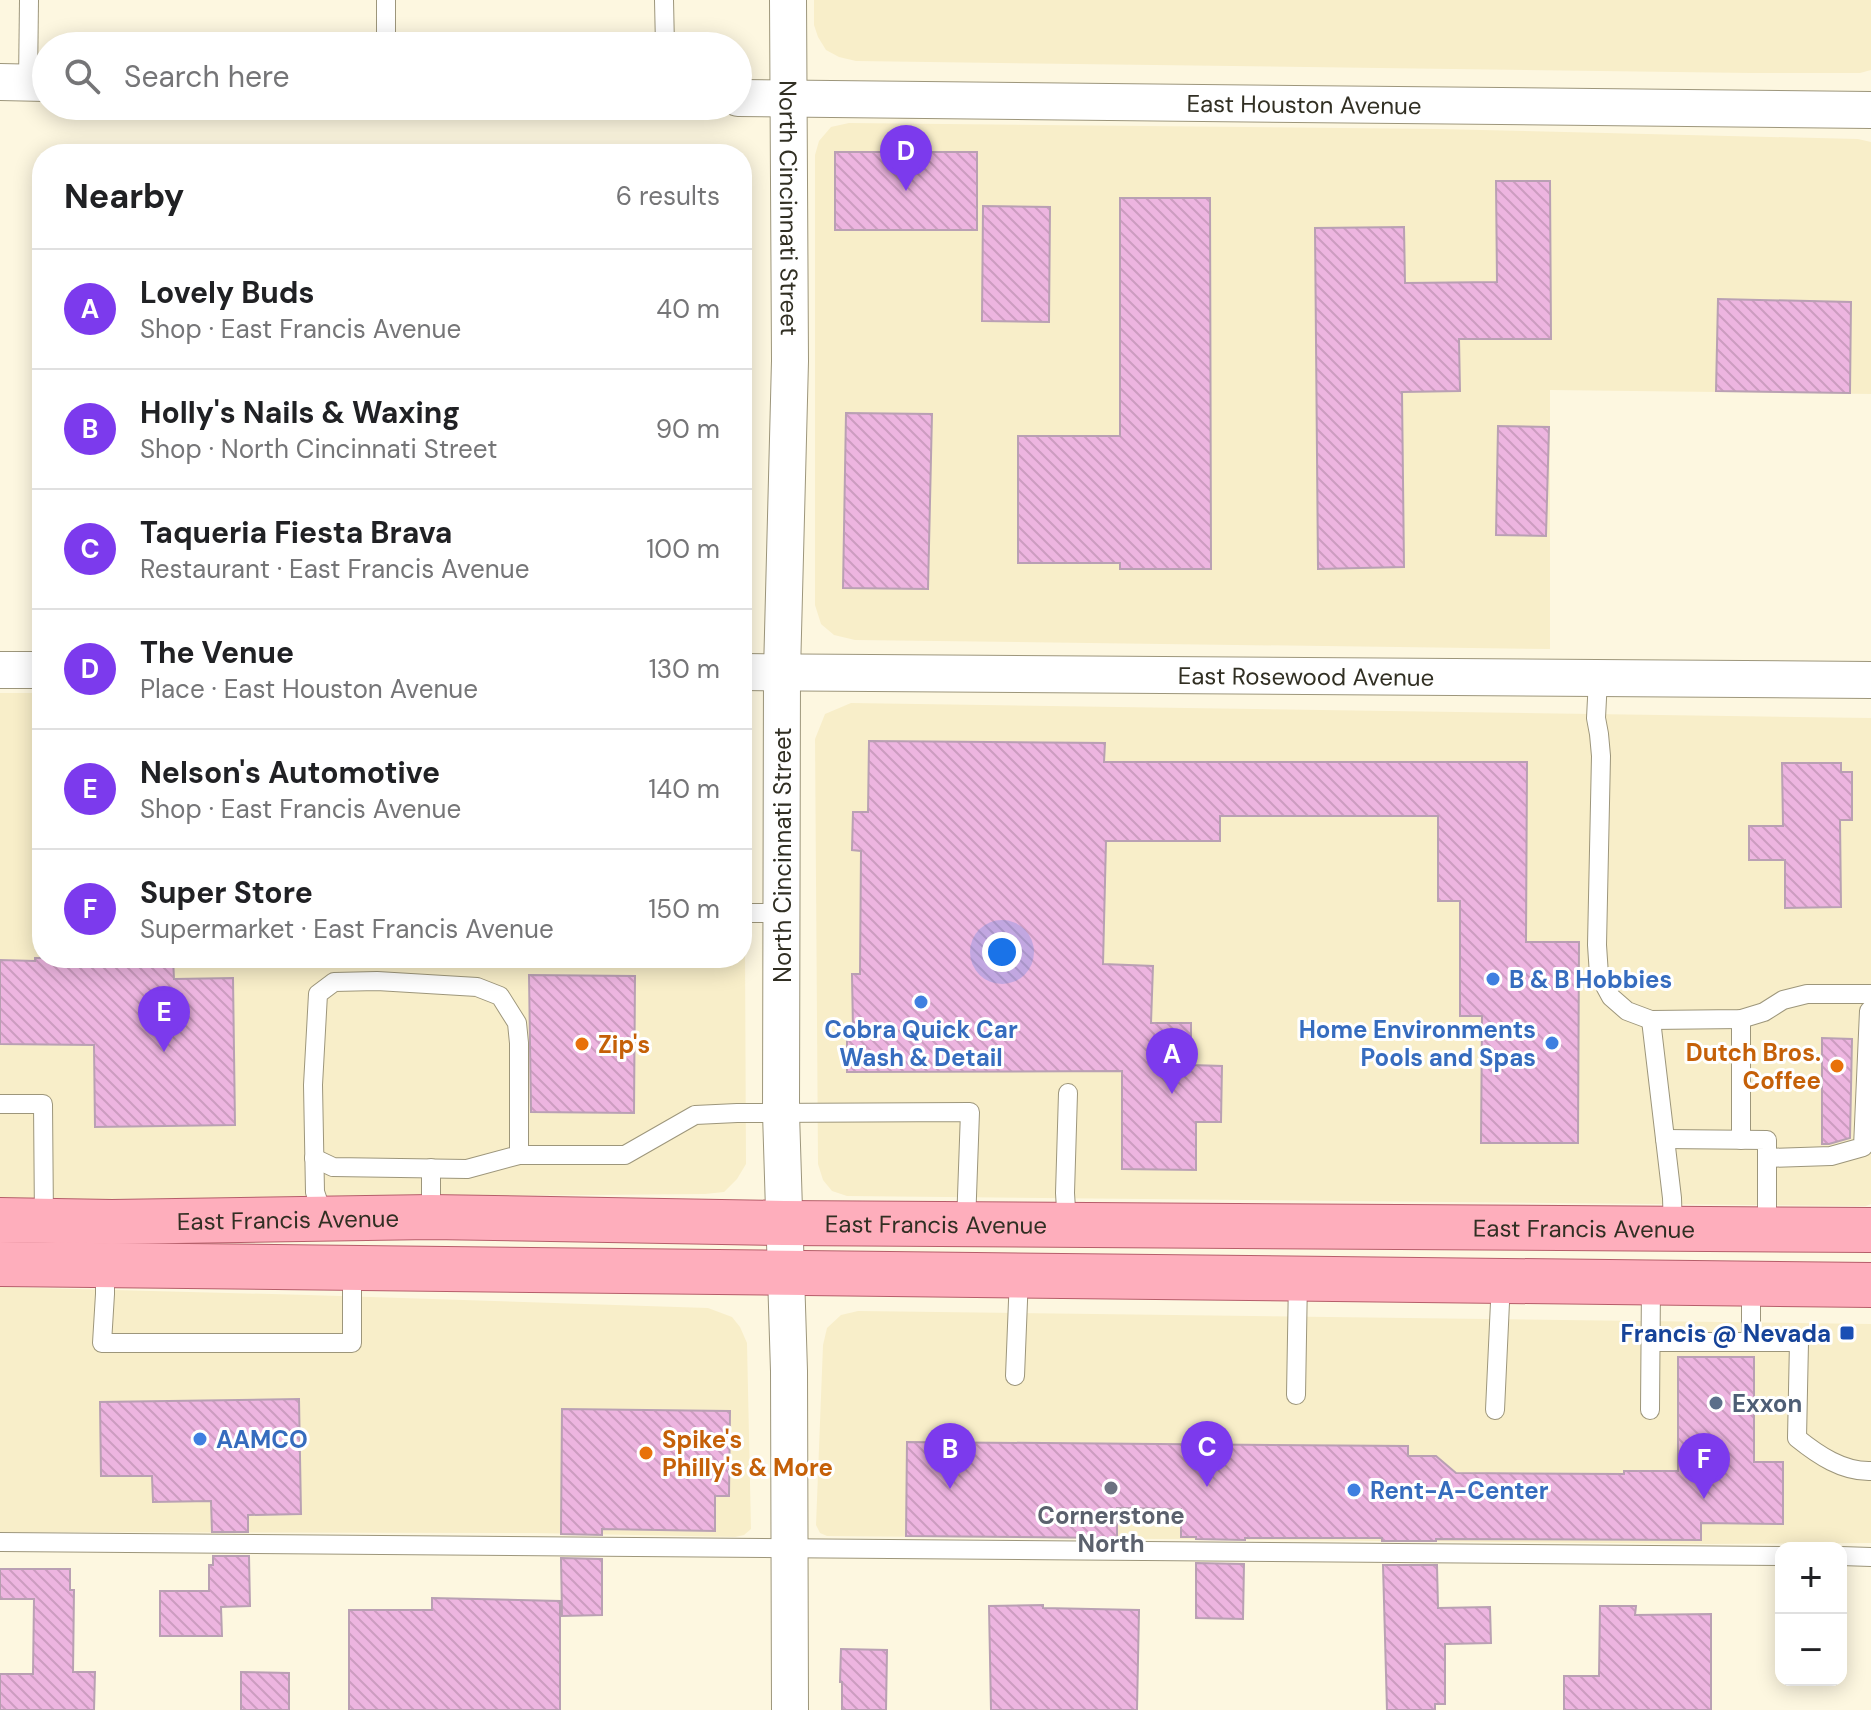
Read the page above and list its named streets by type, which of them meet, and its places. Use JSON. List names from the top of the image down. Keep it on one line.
{"streets":{"main road":["East Francis Avenue"],"street":["East Houston Avenue","North Cincinnati Street","East Rosewood Avenue"]},"crossings":[["East Houston Avenue","North Cincinnati Street"],["North Cincinnati Street","East Rosewood Avenue"],["North Cincinnati Street","East Francis Avenue"]],"places":{"other":["B & B Hobbies","Cobra Quick Car Wash & Detail","Home Environments Pools and Spas","Zip's","Dutch Bros. Coffee","Exxon","AAMCO","Spike's Philly's & More","Cornerstone North","Rent-A-Center"],"transit":["Francis @ Nevada"]},"page":{"search":"Search here","pins":["D","E","A","C","B","F"],"heading":["Nearby","6 results"],"list":[{"mark":"A","name":"Lovely Buds","note":"Shop · East Francis Avenue","value":"40 m"},{"mark":"B","name":"Holly's Nails & Waxing","note":"Shop · North Cincinnati Street","value":"90 m"},{"mark":"C","name":"Taqueria Fiesta Brava","note":"Restaurant · East Francis Avenue","value":"100 m"},{"mark":"D","name":"The Venue","note":"Place · East Houston Avenue","value":"130 m"},{"mark":"E","name":"Nelson's Automotive","note":"Shop · East Francis Avenue","value":"140 m"},{"mark":"F","name":"Super Store","note":"Supermarket · East Francis Avenue","value":"150 m"}],"map_buttons":["+","−"]}}
